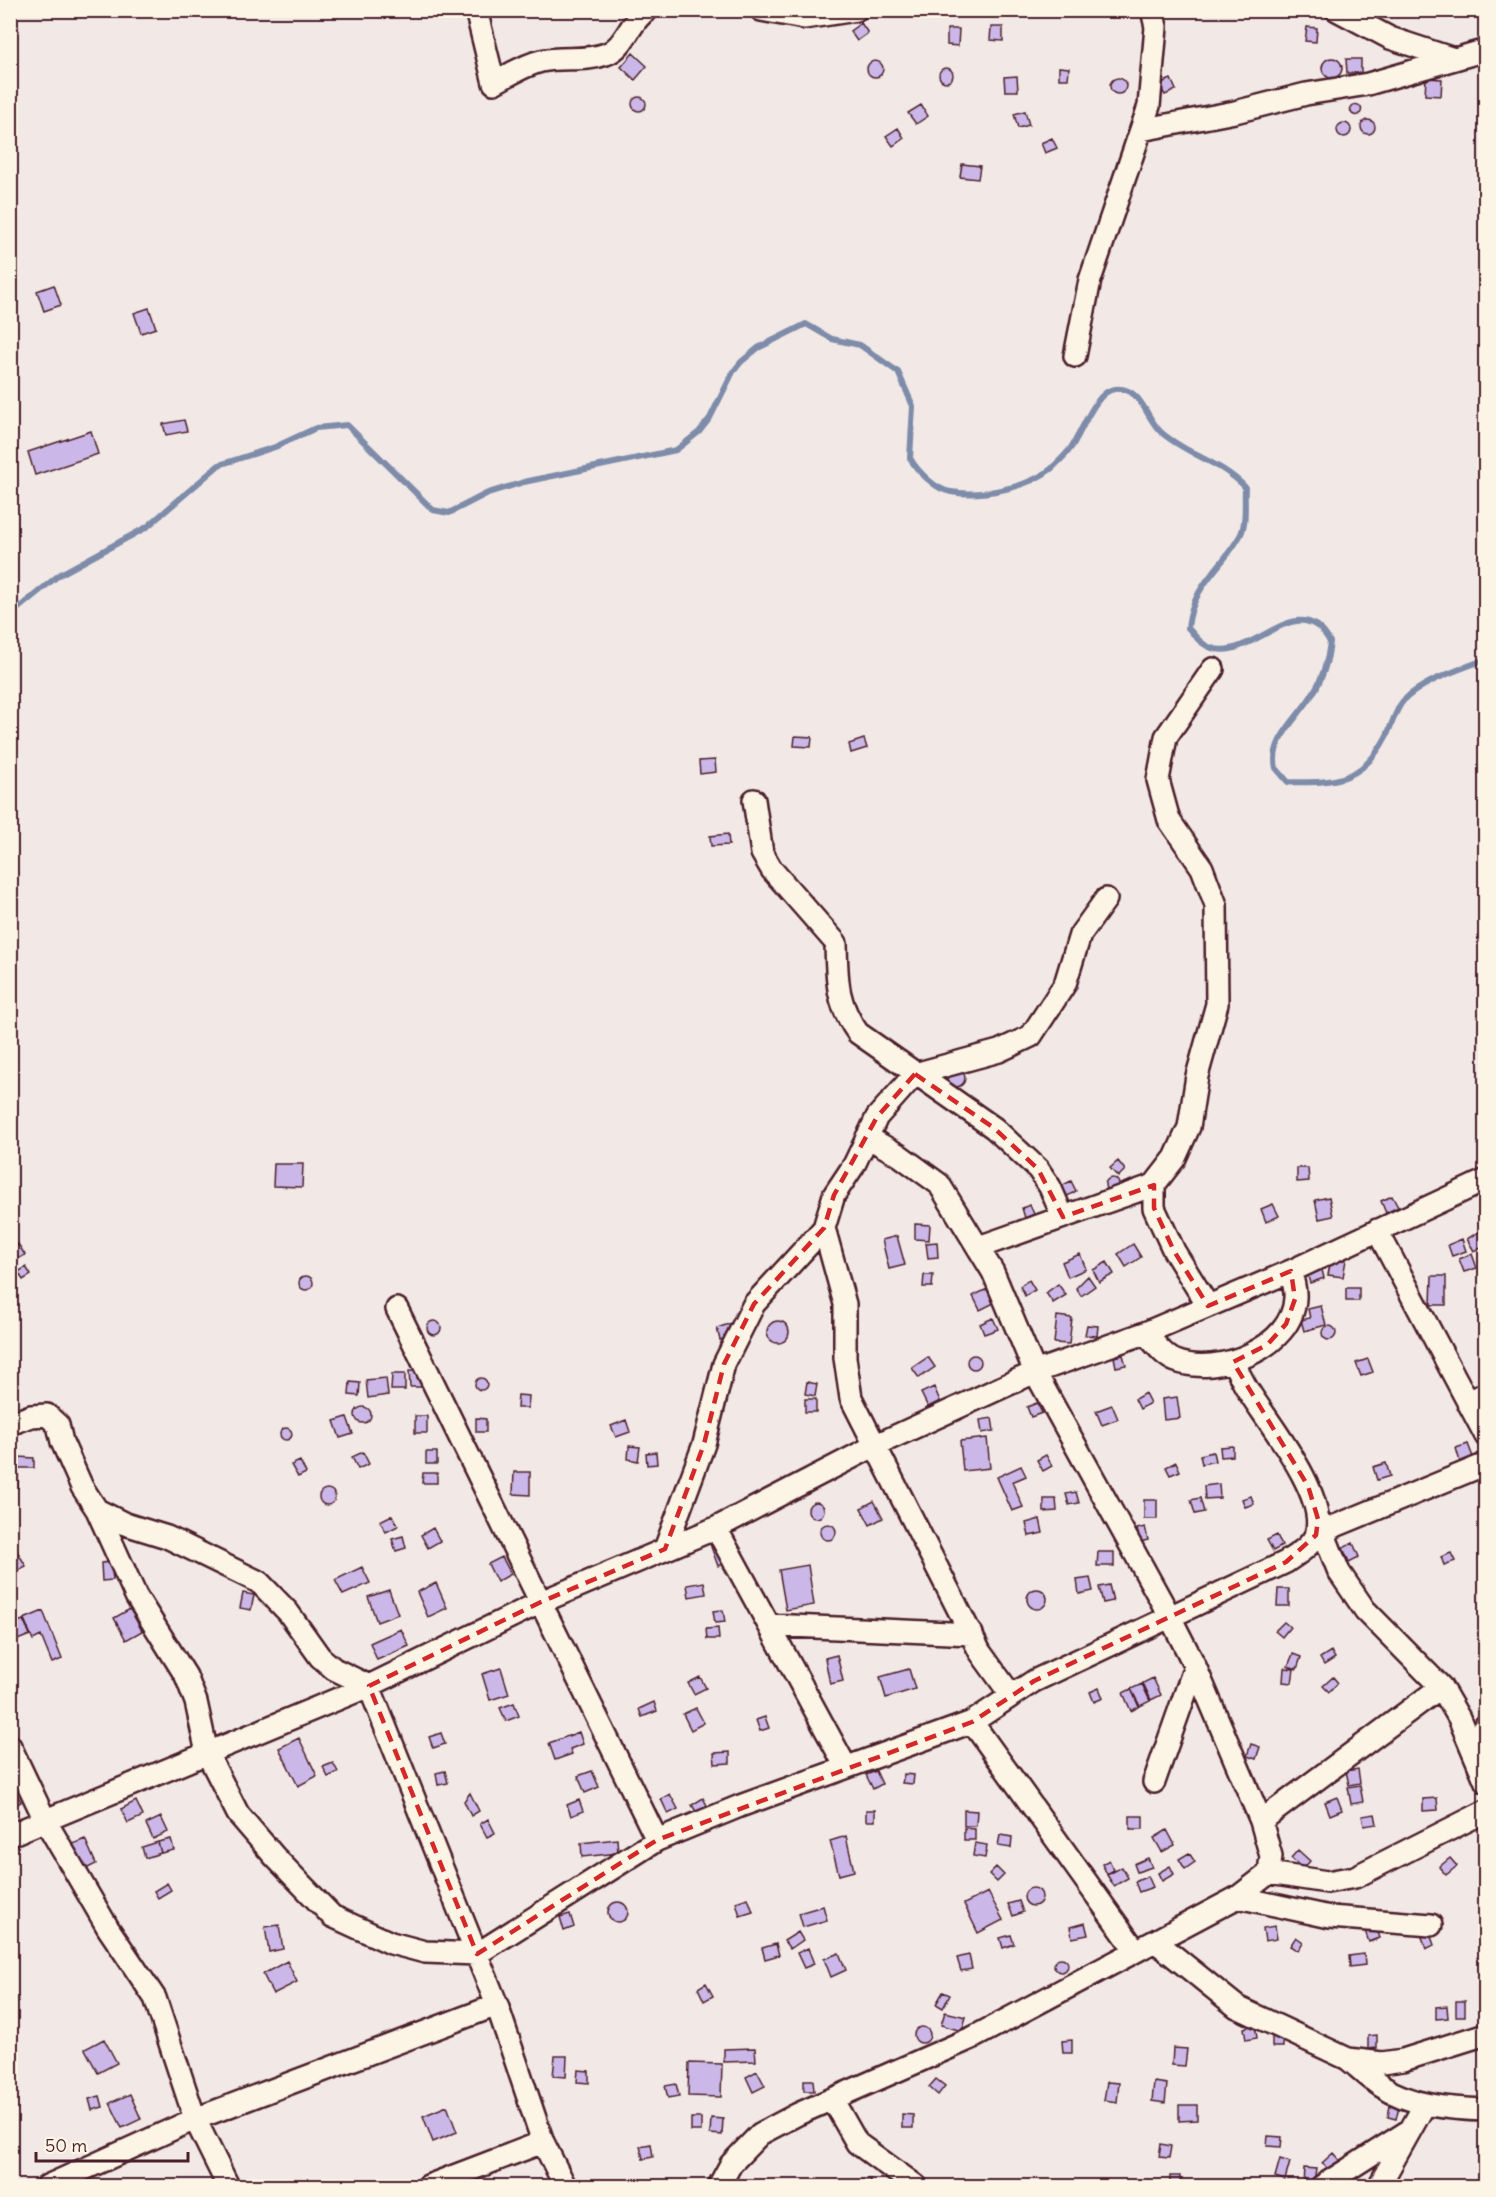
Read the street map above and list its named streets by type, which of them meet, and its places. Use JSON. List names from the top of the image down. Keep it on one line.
{"scale_bar":"50 m"}
